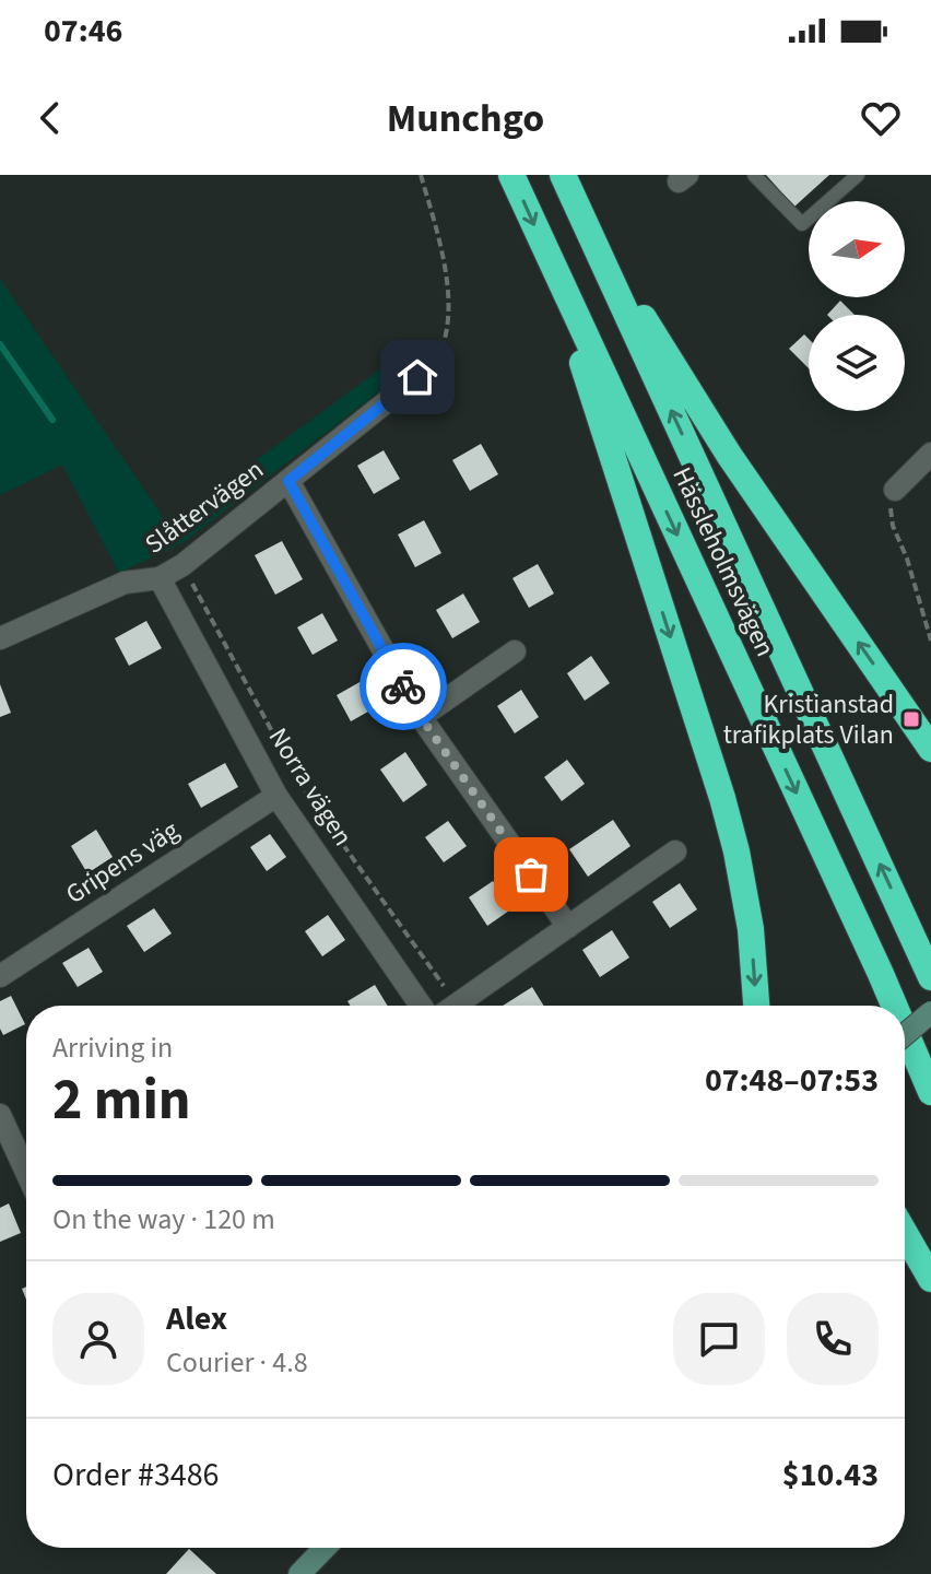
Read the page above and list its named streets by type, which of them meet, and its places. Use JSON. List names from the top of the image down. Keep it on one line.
{"streets":{"highway":["Hässleholmsvägen"],"street":["Slåttervägen","Norra vägen","Gripens väg"]},"crossings":[["Slåttervägen","Norra vägen"],["Norra vägen","Gripens väg"]],"places":{"transit":["Kristianstad trafikplats Vilan"]},"north":"right","page":{"status":"07:46","header":"Munchgo","heading":["2 min","Arriving in","07:48–07:53"],"panel":["Alex","Courier · 4.8","Order #3486","$10.43"],"bar":"On the way · 120 m"}}
